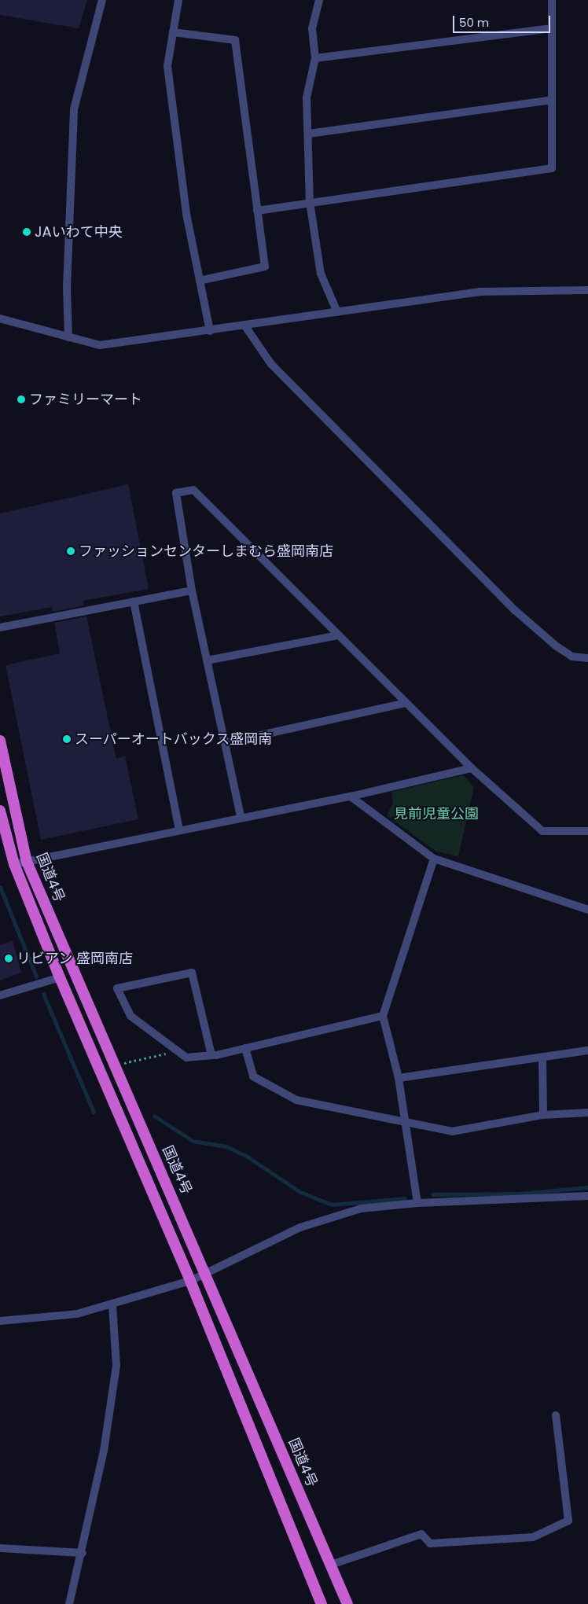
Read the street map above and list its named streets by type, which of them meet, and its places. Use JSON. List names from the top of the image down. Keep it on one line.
{"streets":{"highway":["国道4号"]},"parks":["見前児童公園"],"places":["JAいわて中央","ファミリーマート","ファッションセンターしまむら盛岡南店","スーパーオートバックス盛岡南","リビアン 盛岡南店"],"scale_bar":"50 m"}
